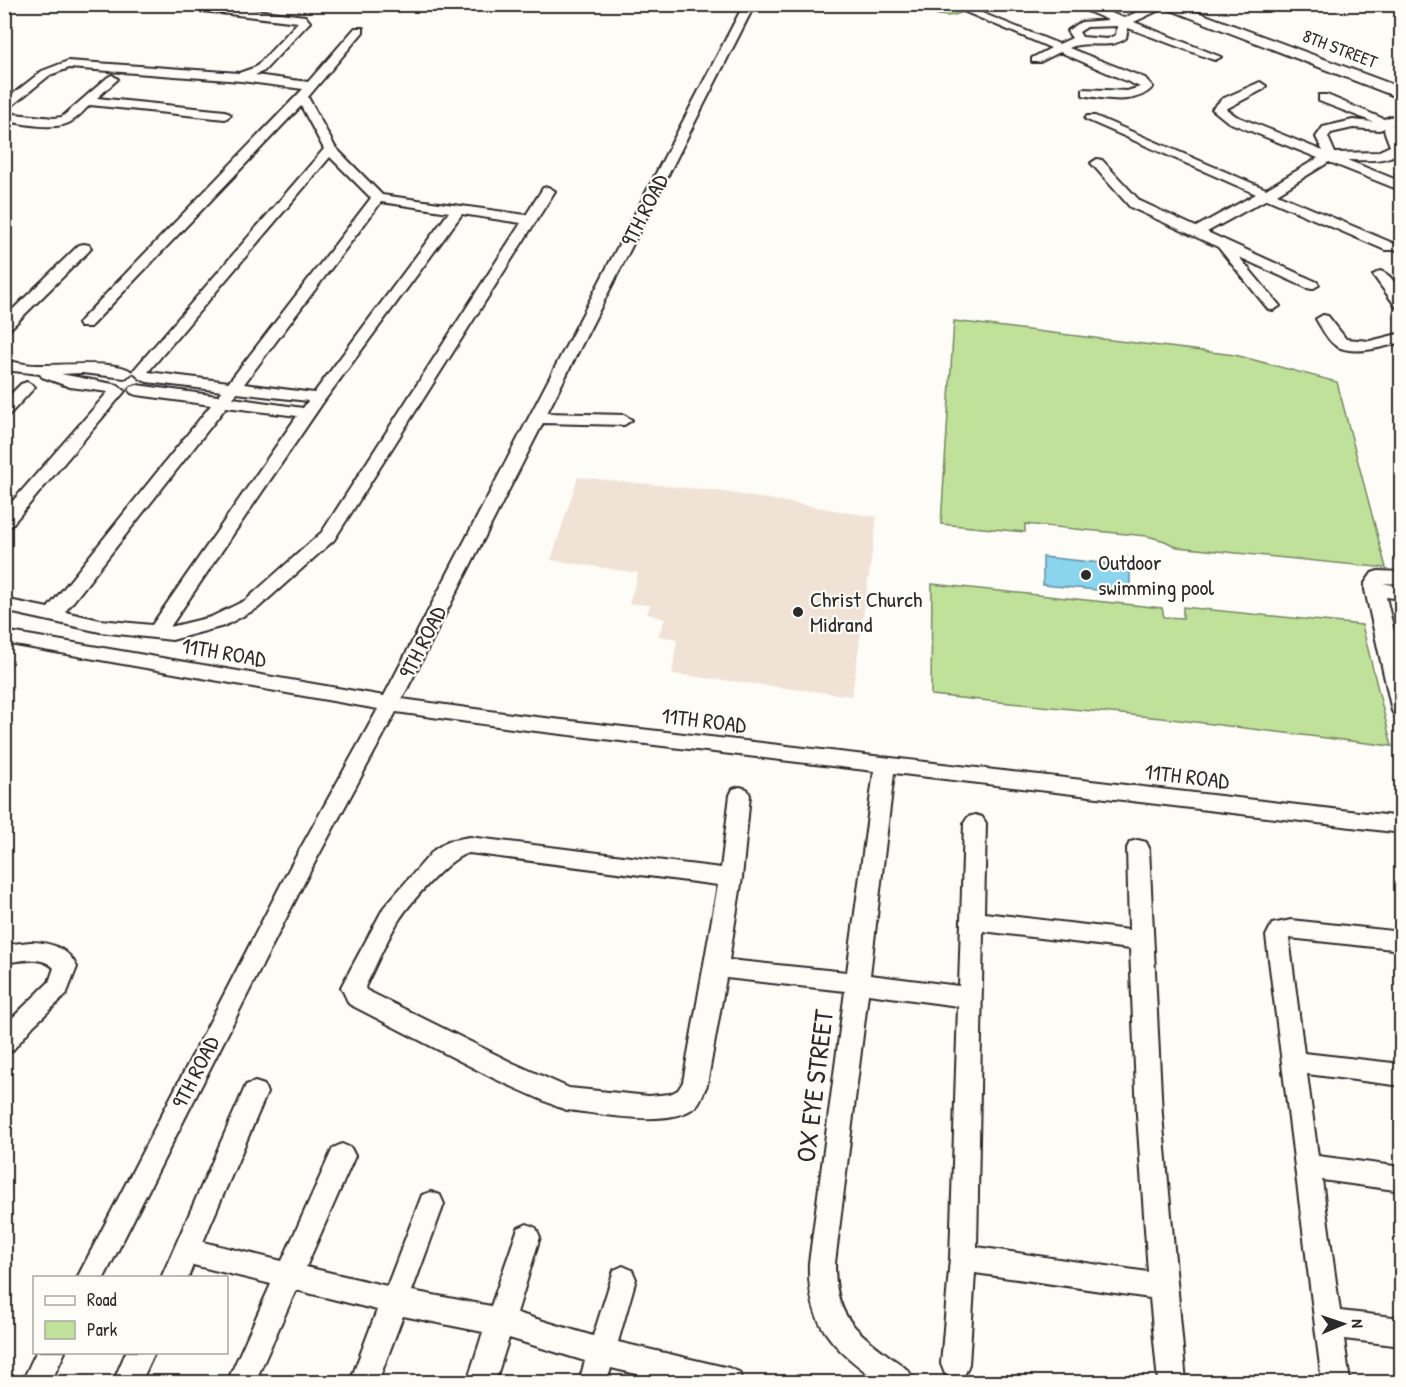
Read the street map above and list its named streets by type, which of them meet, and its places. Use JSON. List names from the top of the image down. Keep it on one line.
{"streets":{"street":["8TH STREET","9TH ROAD","11TH ROAD","OX EYE STREET"]},"crossings":[["9TH ROAD","11TH ROAD"],["11TH ROAD","OX EYE STREET"]],"places":["Outdoor swimming pool","Christ Church Midrand"],"legend":["Road","Park"],"north":"right"}
